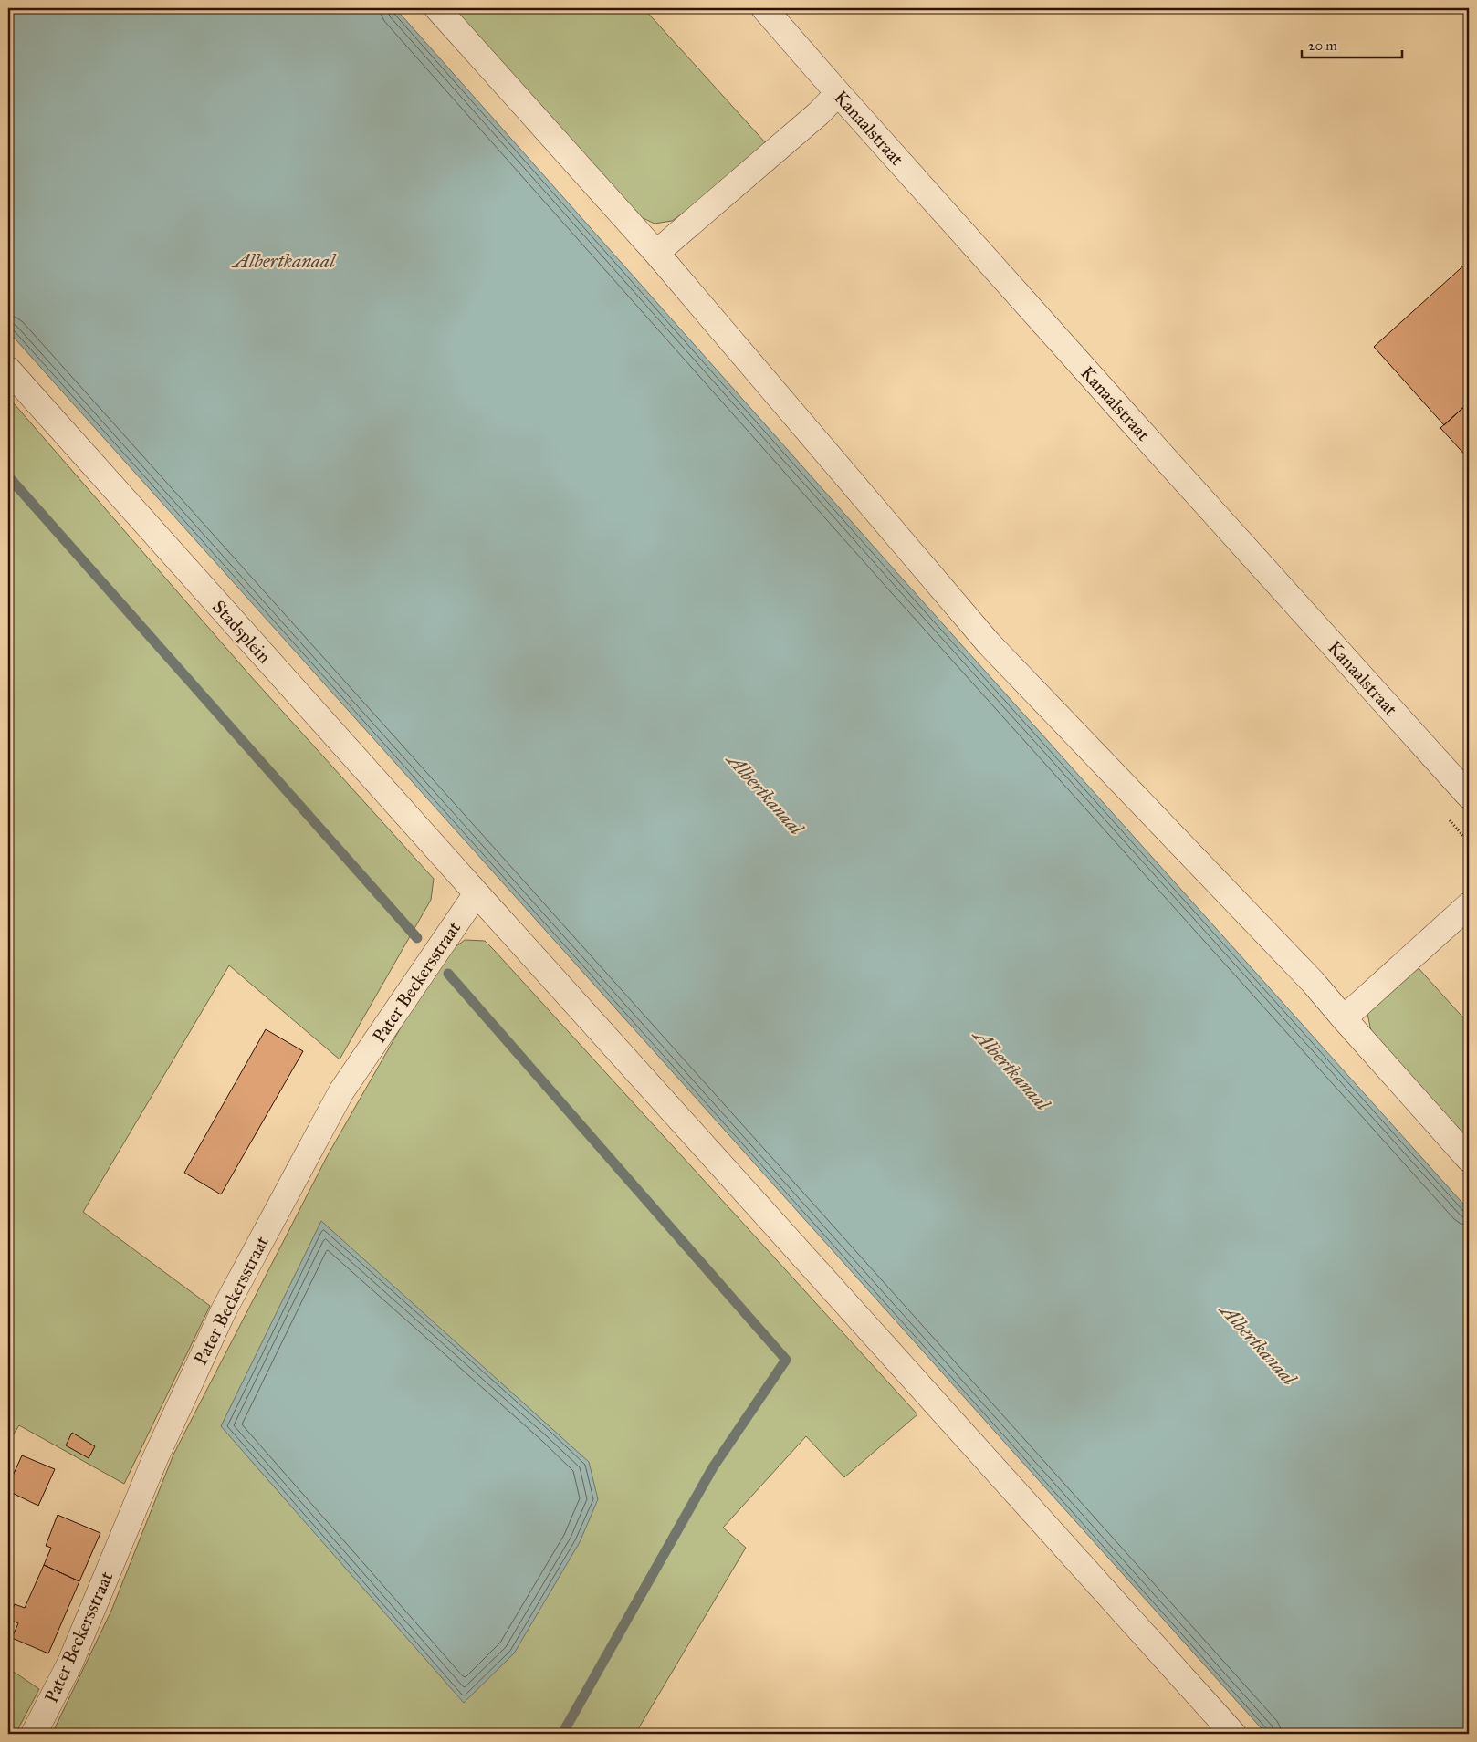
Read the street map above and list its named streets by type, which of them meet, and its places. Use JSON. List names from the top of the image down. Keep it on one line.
{"streets":{"street":["Kanaalstraat","Stadsplein","Pater Beckersstraat"]},"crossings":[["Stadsplein","Pater Beckersstraat"]],"water":["Albertkanaal"],"scale_bar":"20 m"}
